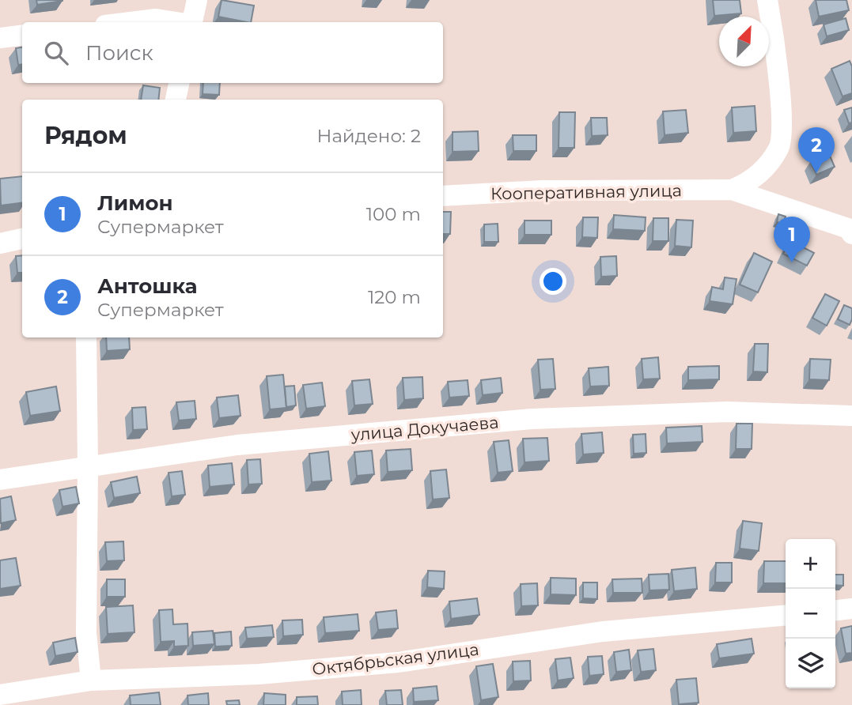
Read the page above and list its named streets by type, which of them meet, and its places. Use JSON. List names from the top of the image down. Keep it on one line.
{"streets":{"street":["Кооперативная улица","улица Докучаева","Октябрьская улица"]},"north":"top right","page":{"search":"Поиск","heading":["Рядом","Найдено: 2"],"pins":["2","1"],"list":[{"mark":"1","name":"Лимон","note":"Супермаркет","value":"100 m"},{"mark":"2","name":"Антошка","note":"Супермаркет","value":"120 m"}],"map_buttons":["+","−"]}}
